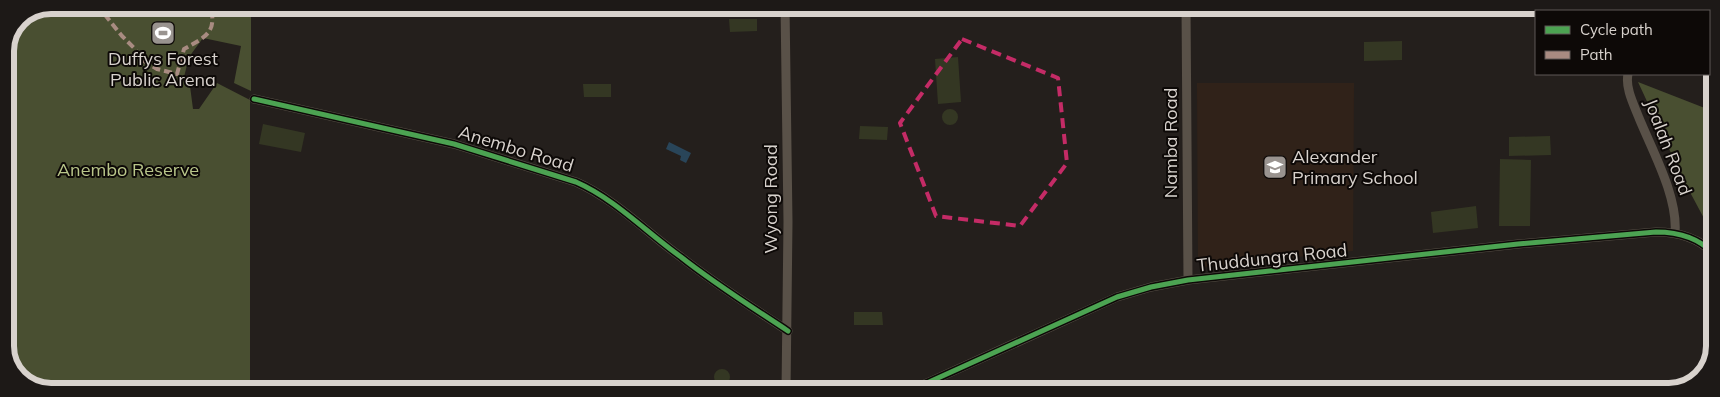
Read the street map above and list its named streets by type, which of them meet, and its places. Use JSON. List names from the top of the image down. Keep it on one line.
{"streets":{"street":["Namba Road","Joalah Road","Anembo Road","Wyong Road","Thuddungra Road"]},"crossings":[["Namba Road","Thuddungra Road"],["Joalah Road","Thuddungra Road"],["Anembo Road","Wyong Road"]],"parks":["Anembo Reserve"],"places":{"sports":["Duffys Forest Public Arena"],"school or university":["Alexander Primary School"]},"legend":["Cycle path","Path"]}
